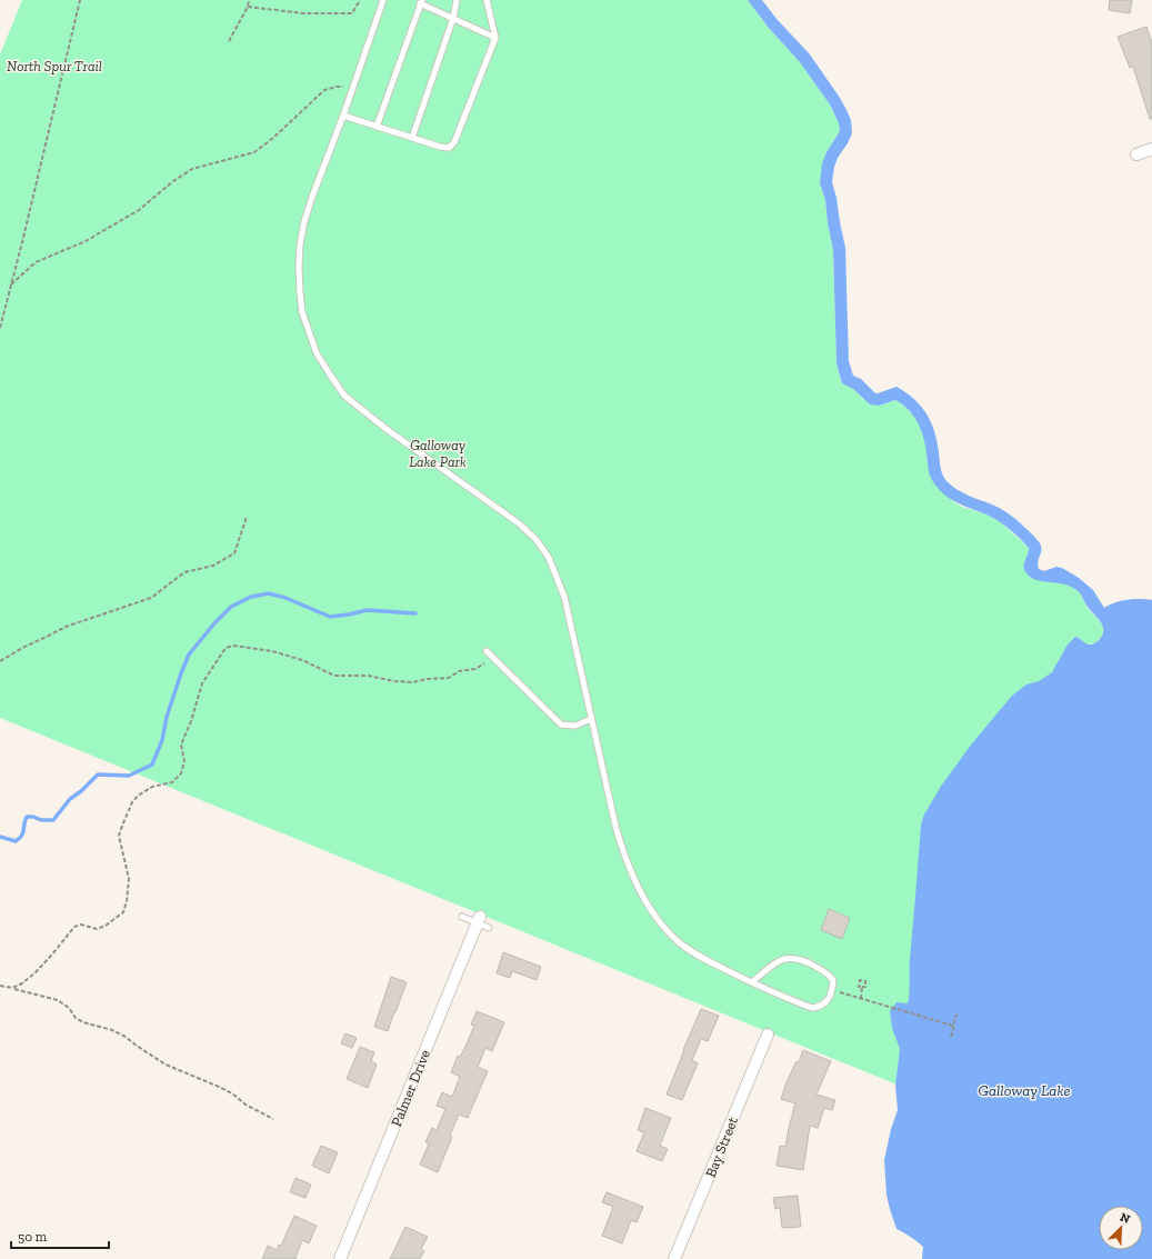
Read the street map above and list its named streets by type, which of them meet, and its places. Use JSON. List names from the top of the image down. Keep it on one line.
{"streets":{"street":["Palmer Drive","Bay Street"]},"water":["Galloway Lake"],"parks":["North Spur Trail","Galloway Lake Park"],"scale_bar":"50 m","north":"top right"}
